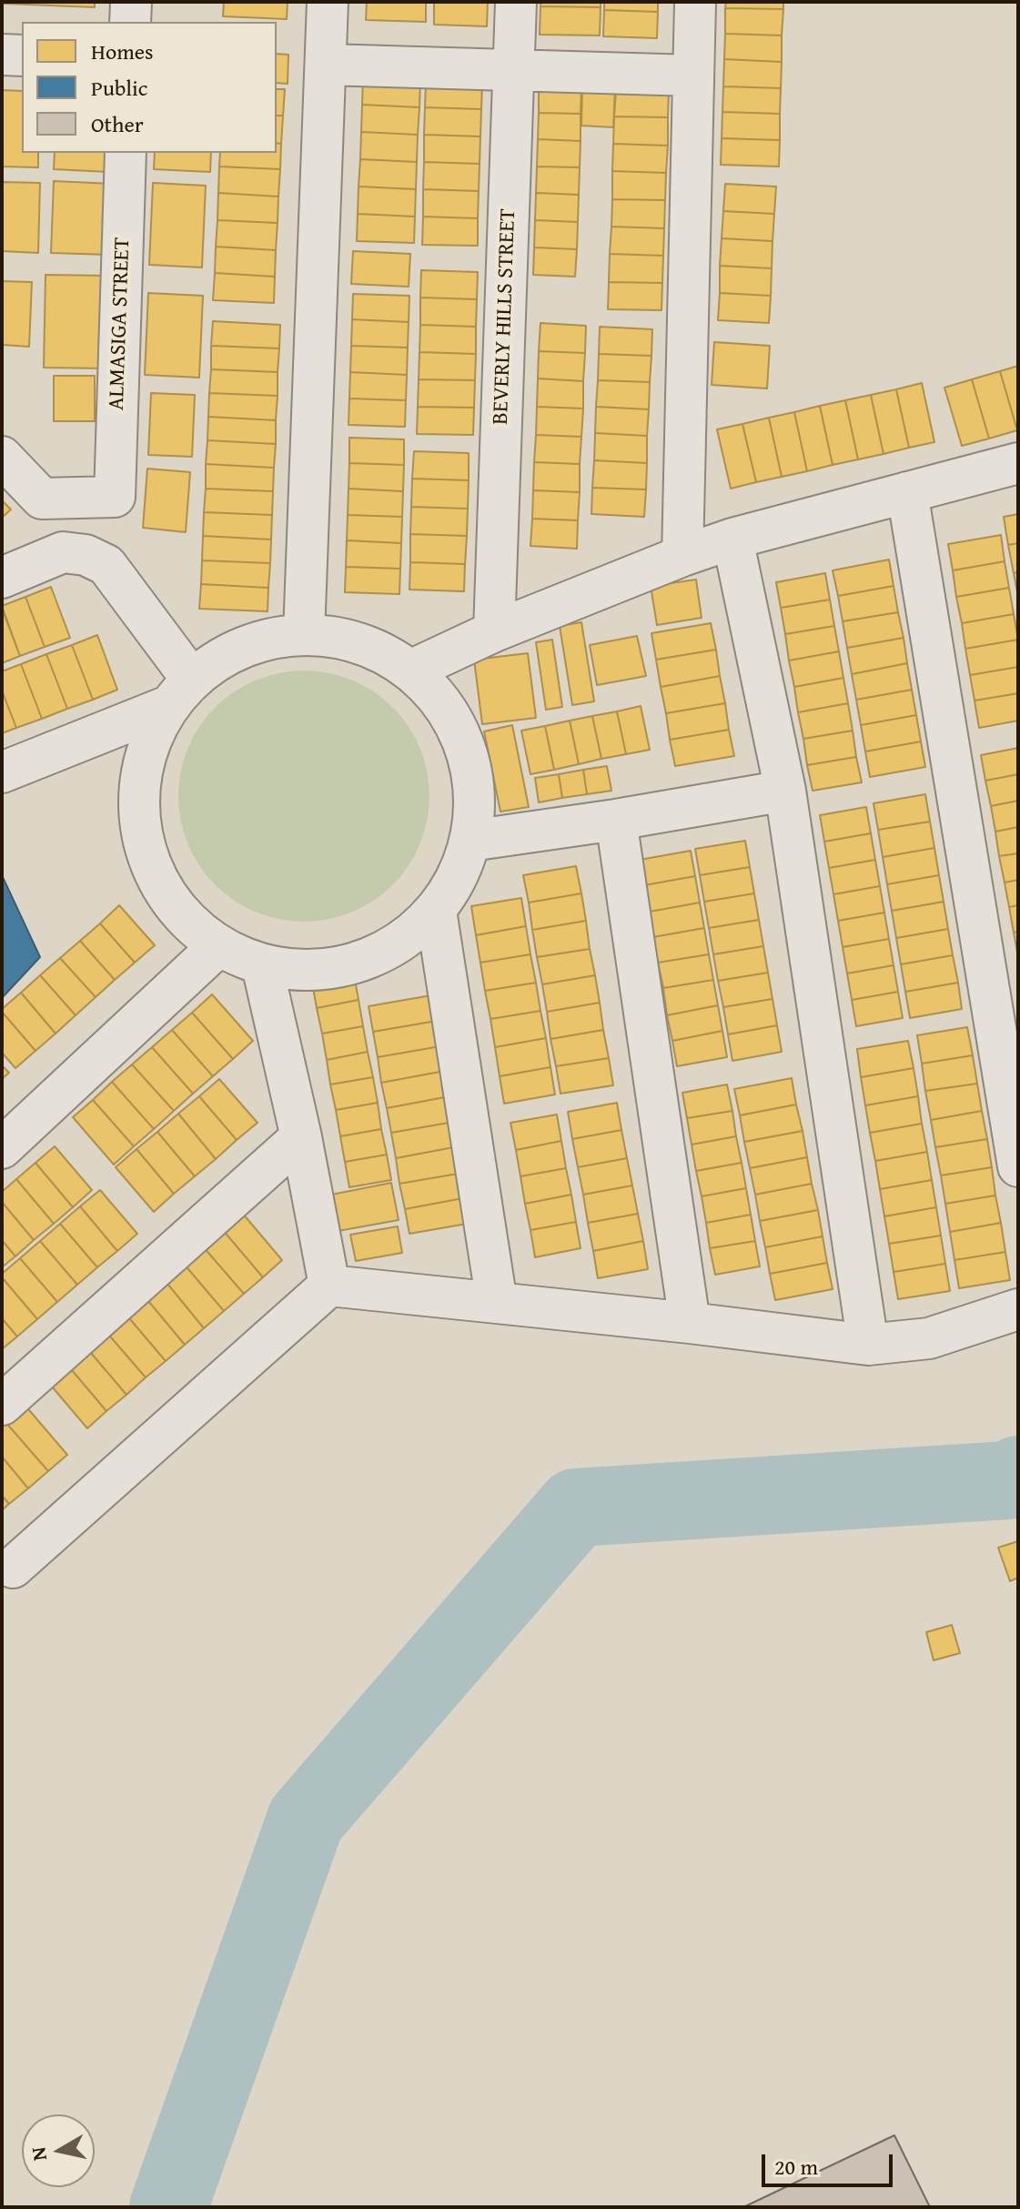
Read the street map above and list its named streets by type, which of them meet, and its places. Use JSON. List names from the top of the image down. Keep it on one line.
{"streets":{"street":["BEVERLY HILLS STREET","ALMASIGA STREET"]},"legend":["Homes","Public","Other"],"scale_bar":"20 m","north":"left"}
